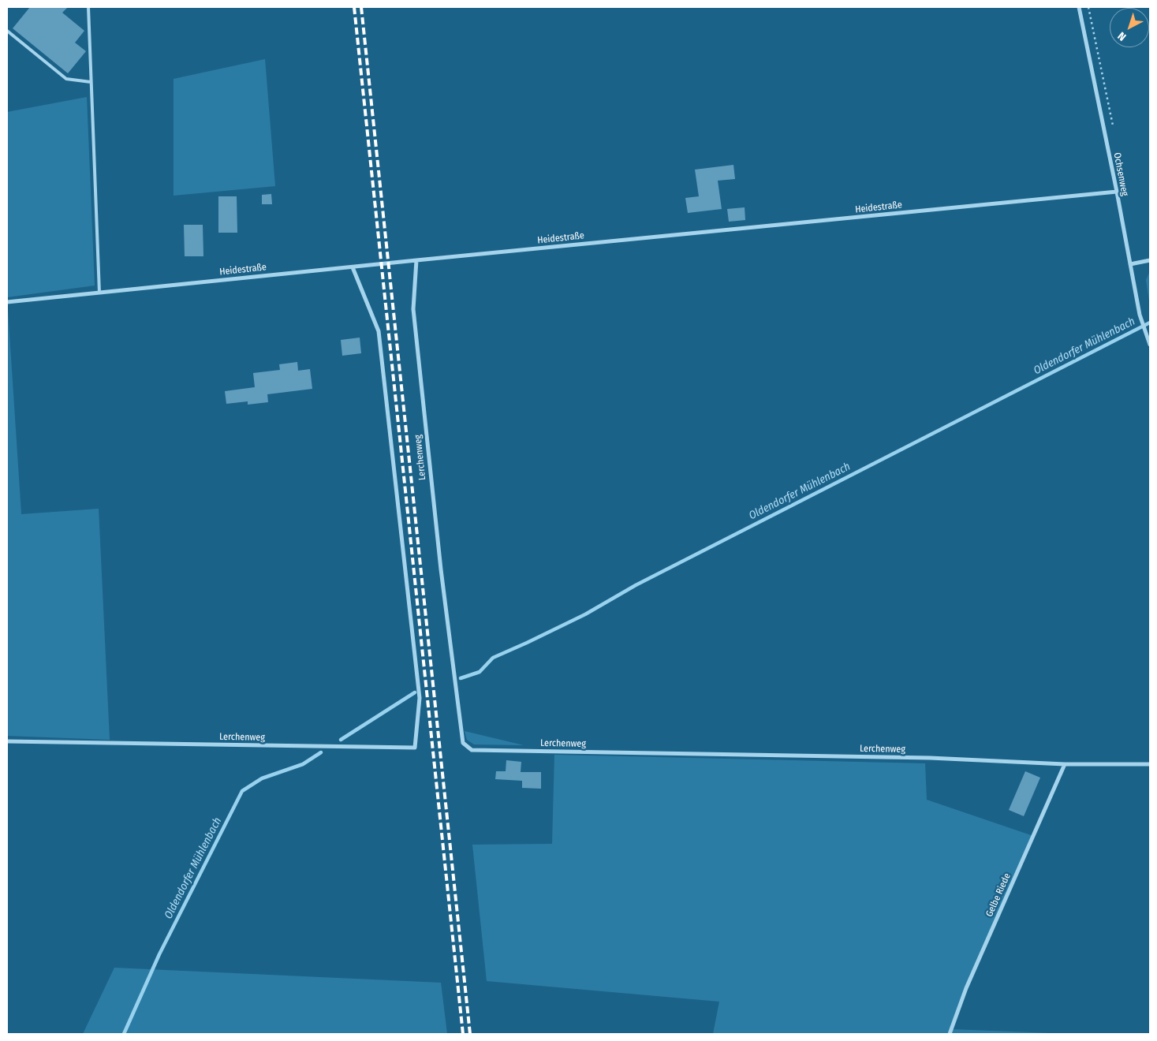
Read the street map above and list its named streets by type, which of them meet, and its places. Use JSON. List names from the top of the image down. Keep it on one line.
{"streets":{"street":["Ochsenweg","Heidestraße","Lerchenweg","Gelbe Riede"]},"crossings":[["Ochsenweg","Heidestraße"],["Heidestraße","Lerchenweg"],["Lerchenweg","Gelbe Riede"]],"water":["Oldendorfer Mühlenbach"],"north":"bottom left"}
